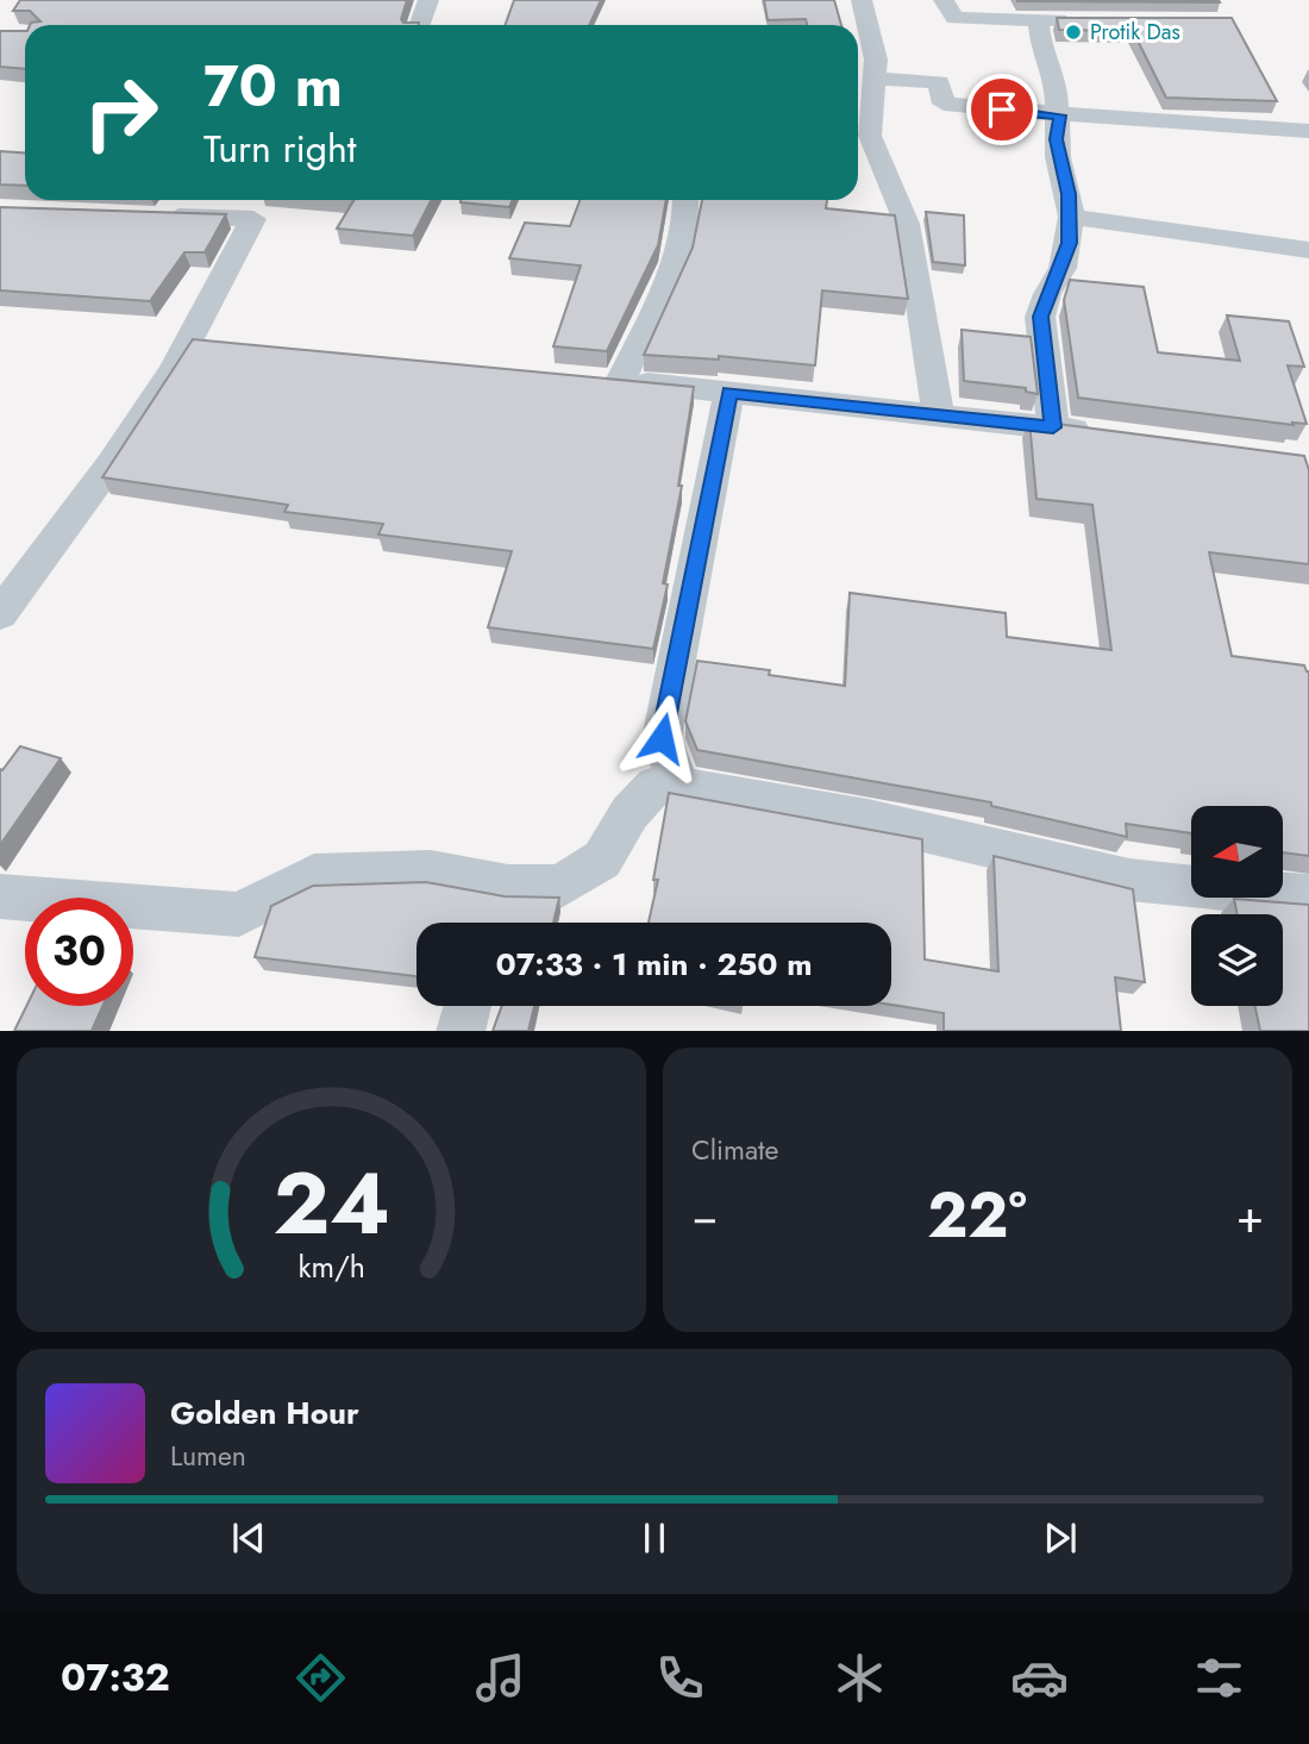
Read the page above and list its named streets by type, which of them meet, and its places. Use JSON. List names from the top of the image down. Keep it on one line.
{"places":["Protik Das"],"north":"left","page":{"turn":["70 m","Turn right"],"limit":"30","trip":"07:33 · 1 min · 250 m","tile":"Climate","heat":["−","22°","+"],"song":["Golden Hour","Lumen"],"tabs":"07:32","gauge":["24","km/h"]}}
